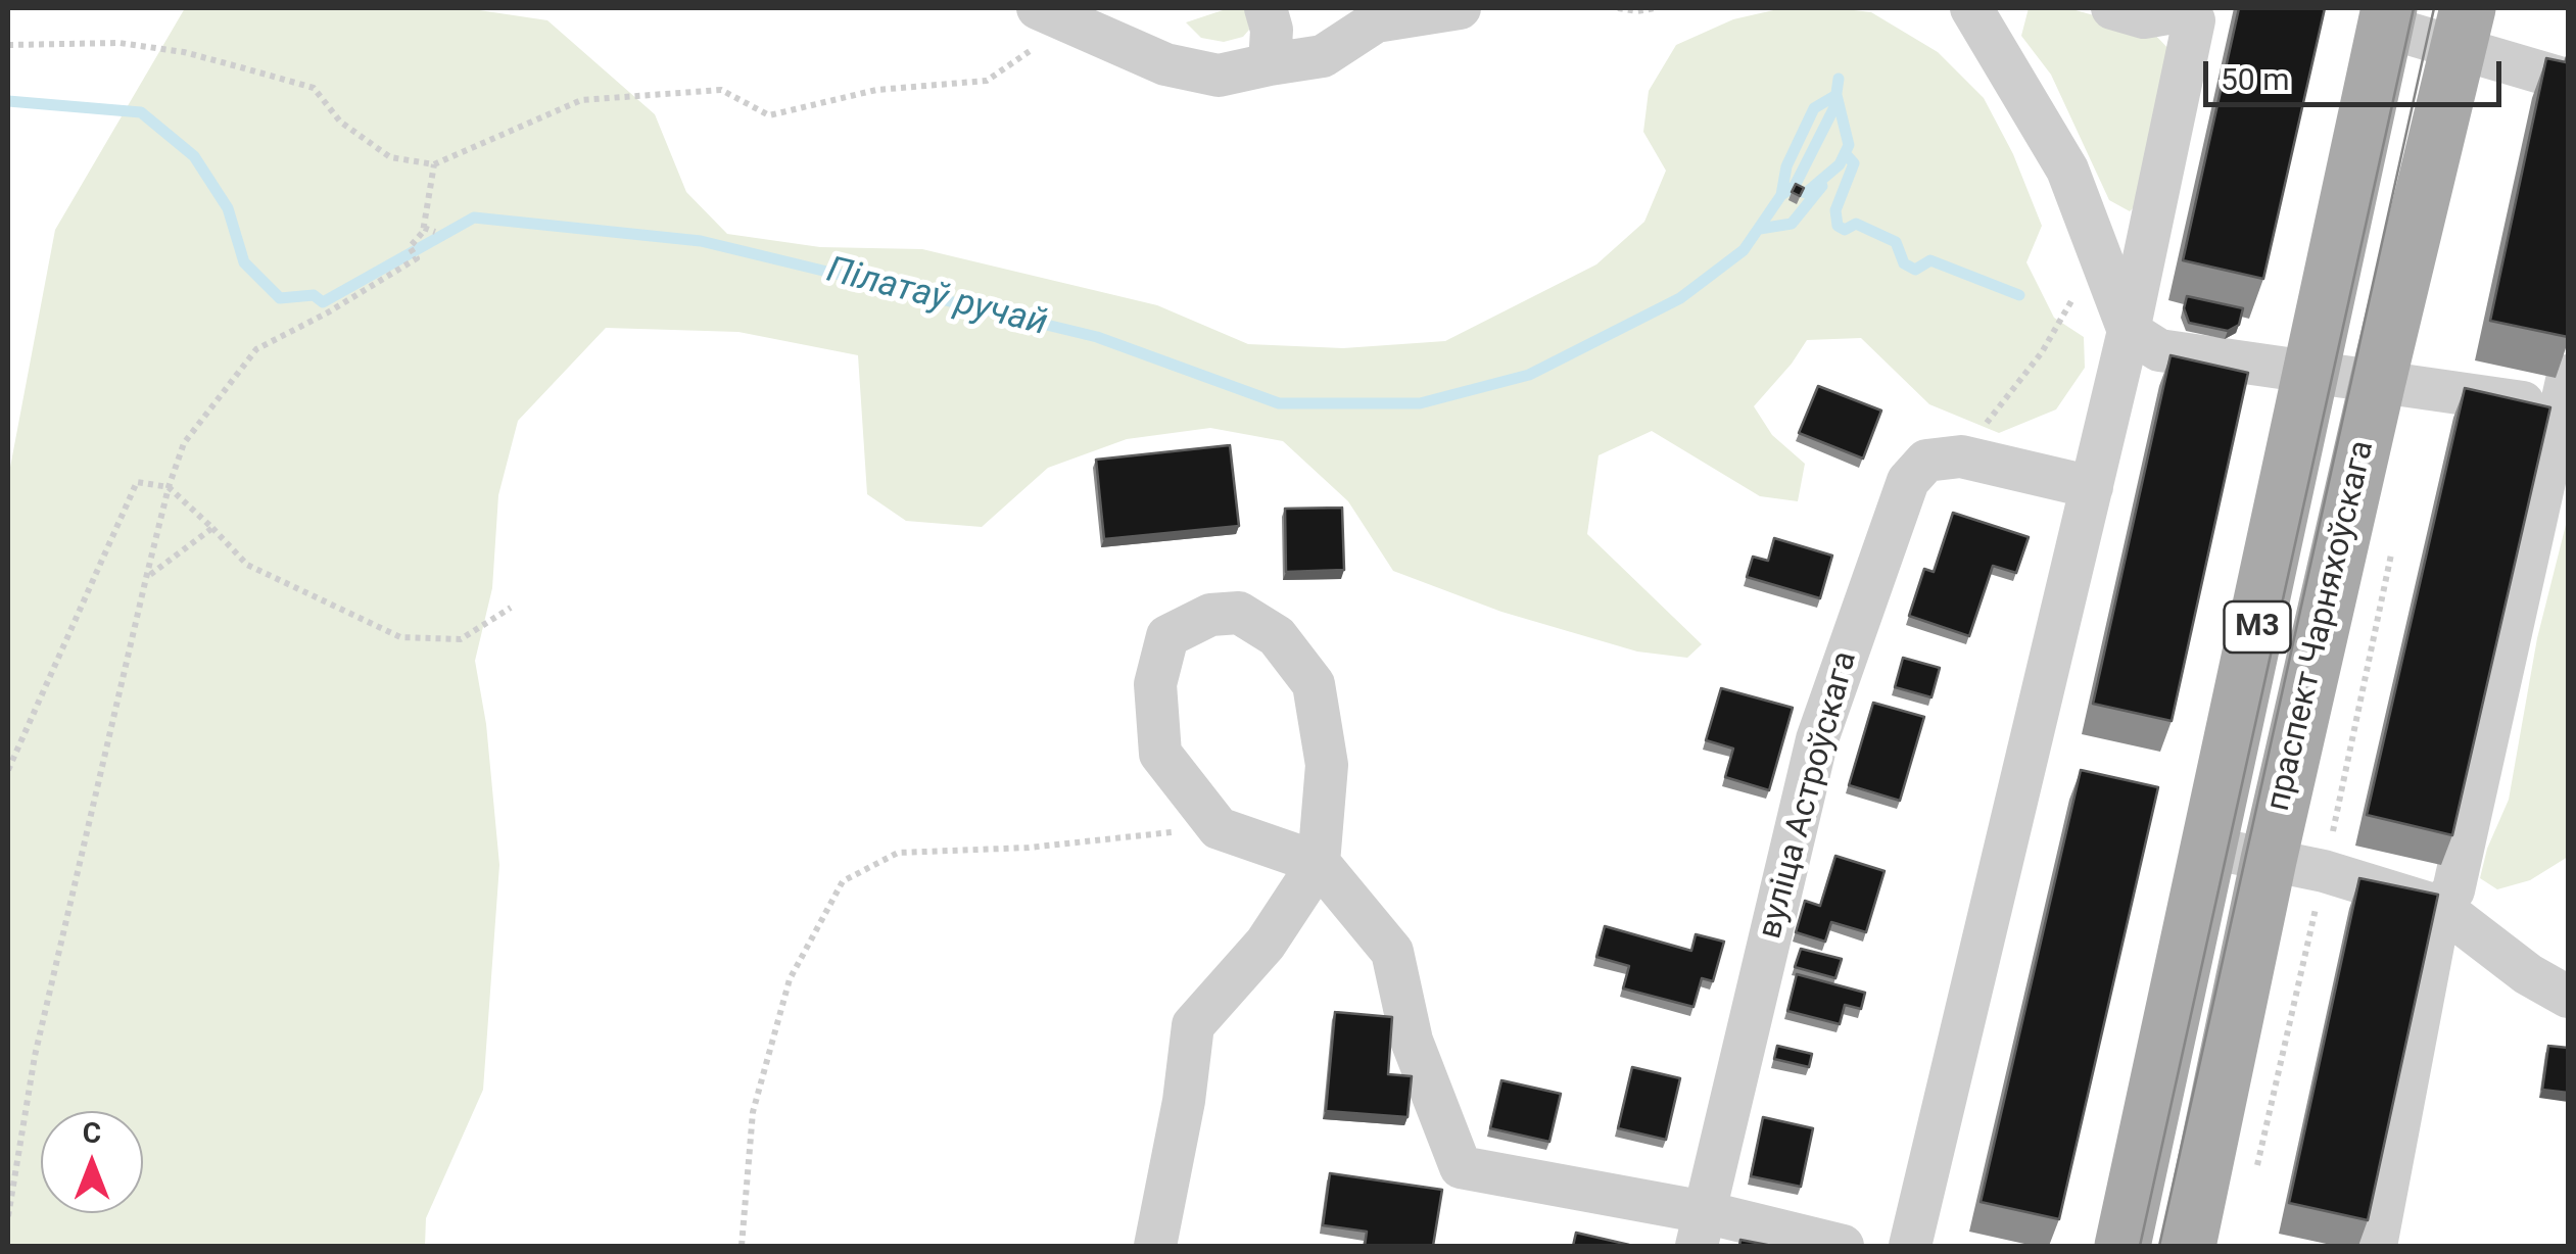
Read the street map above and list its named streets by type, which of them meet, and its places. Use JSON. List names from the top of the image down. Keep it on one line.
{"streets":{"main road":["праспект Чарняхоўскага","М3"],"street":["вуліца Астроўскага"]},"water":["Пілатаў ручай"],"scale_bar":"50 m","north":"top"}
